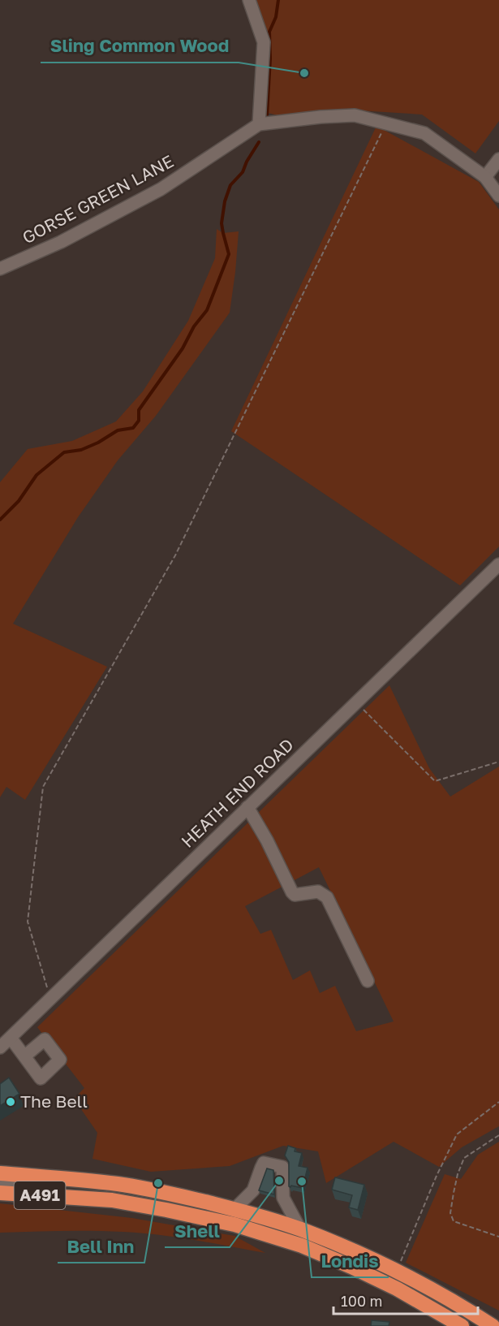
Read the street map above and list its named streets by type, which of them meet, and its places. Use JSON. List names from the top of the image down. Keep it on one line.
{"streets":{"highway":["A491"],"street":["GORSE GREEN LANE","HEATH END ROAD"]},"places":["Sling Common Wood","The Bell","Shell","Londis","Bell Inn"],"scale_bar":"100 m"}
